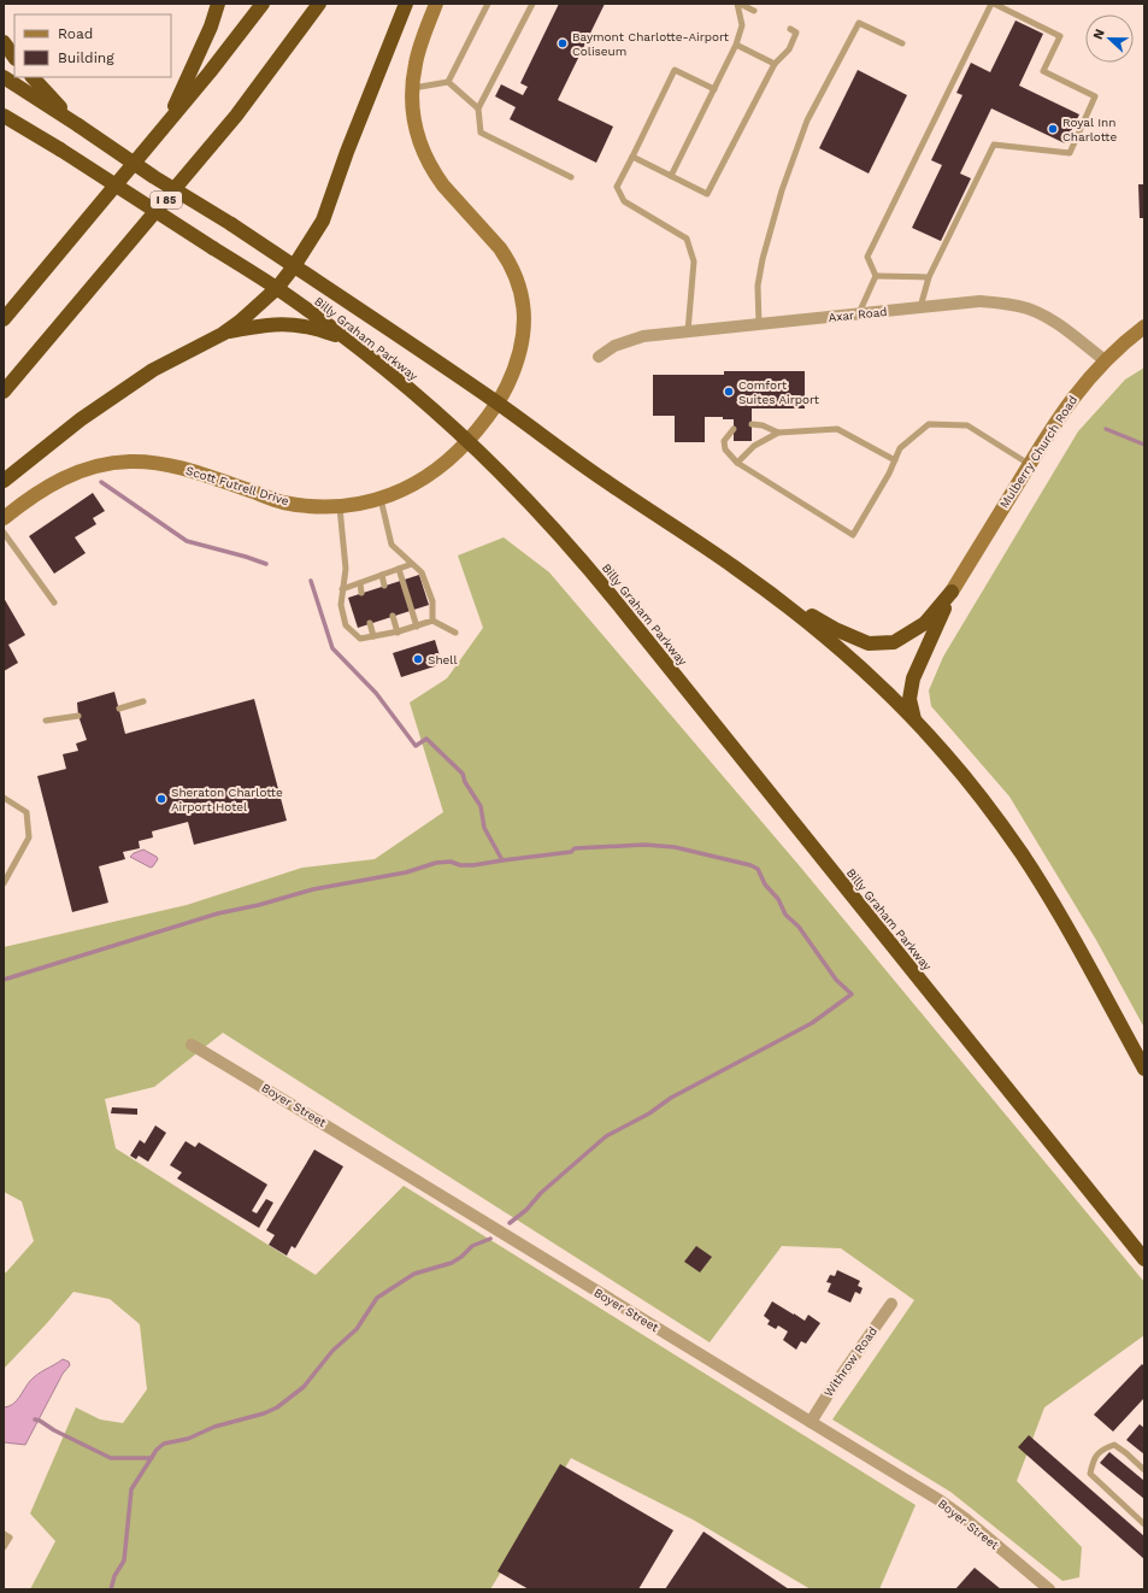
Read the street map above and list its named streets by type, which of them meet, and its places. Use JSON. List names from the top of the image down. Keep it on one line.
{"streets":{"highway":["I 85","Billy Graham Parkway"],"street":["Axar Road","Mulberry Church Road","Scott Futrell Drive","Boyer Street","Withrow Road"]},"crossings":[["Axar Road","Mulberry Church Road"],["Billy Graham Parkway","Scott Futrell Drive"],["Boyer Street","Withrow Road"]],"places":["Baymont Charlotte-Airport Coliseum","Royal Inn Charlotte","Comfort Suites Airport","Shell","Sheraton Charlotte Airport Hotel"],"legend":["Road","Building"],"north":"left"}
